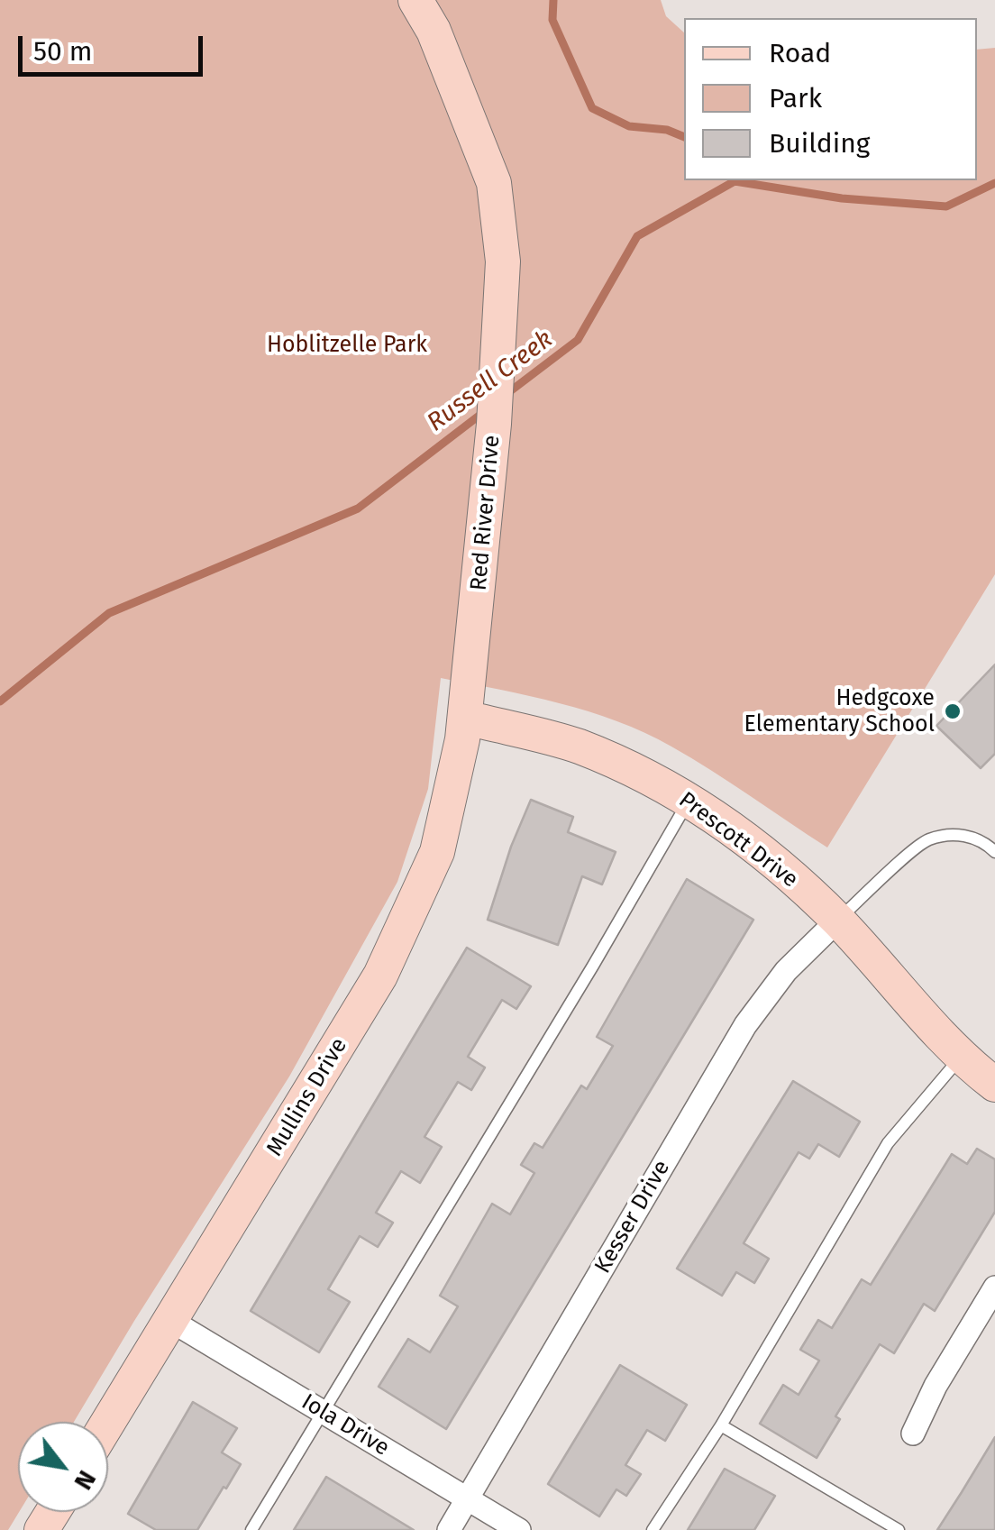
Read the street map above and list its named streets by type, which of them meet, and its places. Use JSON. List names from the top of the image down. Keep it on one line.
{"streets":{"street":["Red River Drive","Prescott Drive","Mullins Drive","Kesser Drive","Iola Drive"]},"crossings":[["Red River Drive","Prescott Drive"],["Red River Drive","Mullins Drive"],["Prescott Drive","Mullins Drive"],["Prescott Drive","Kesser Drive"],["Mullins Drive","Iola Drive"],["Kesser Drive","Iola Drive"]],"water":["Russell Creek"],"parks":["Hoblitzelle Park"],"places":["Hedgcoxe Elementary School"],"legend":["Road","Park","Building"],"scale_bar":"50 m","north":"bottom right"}
